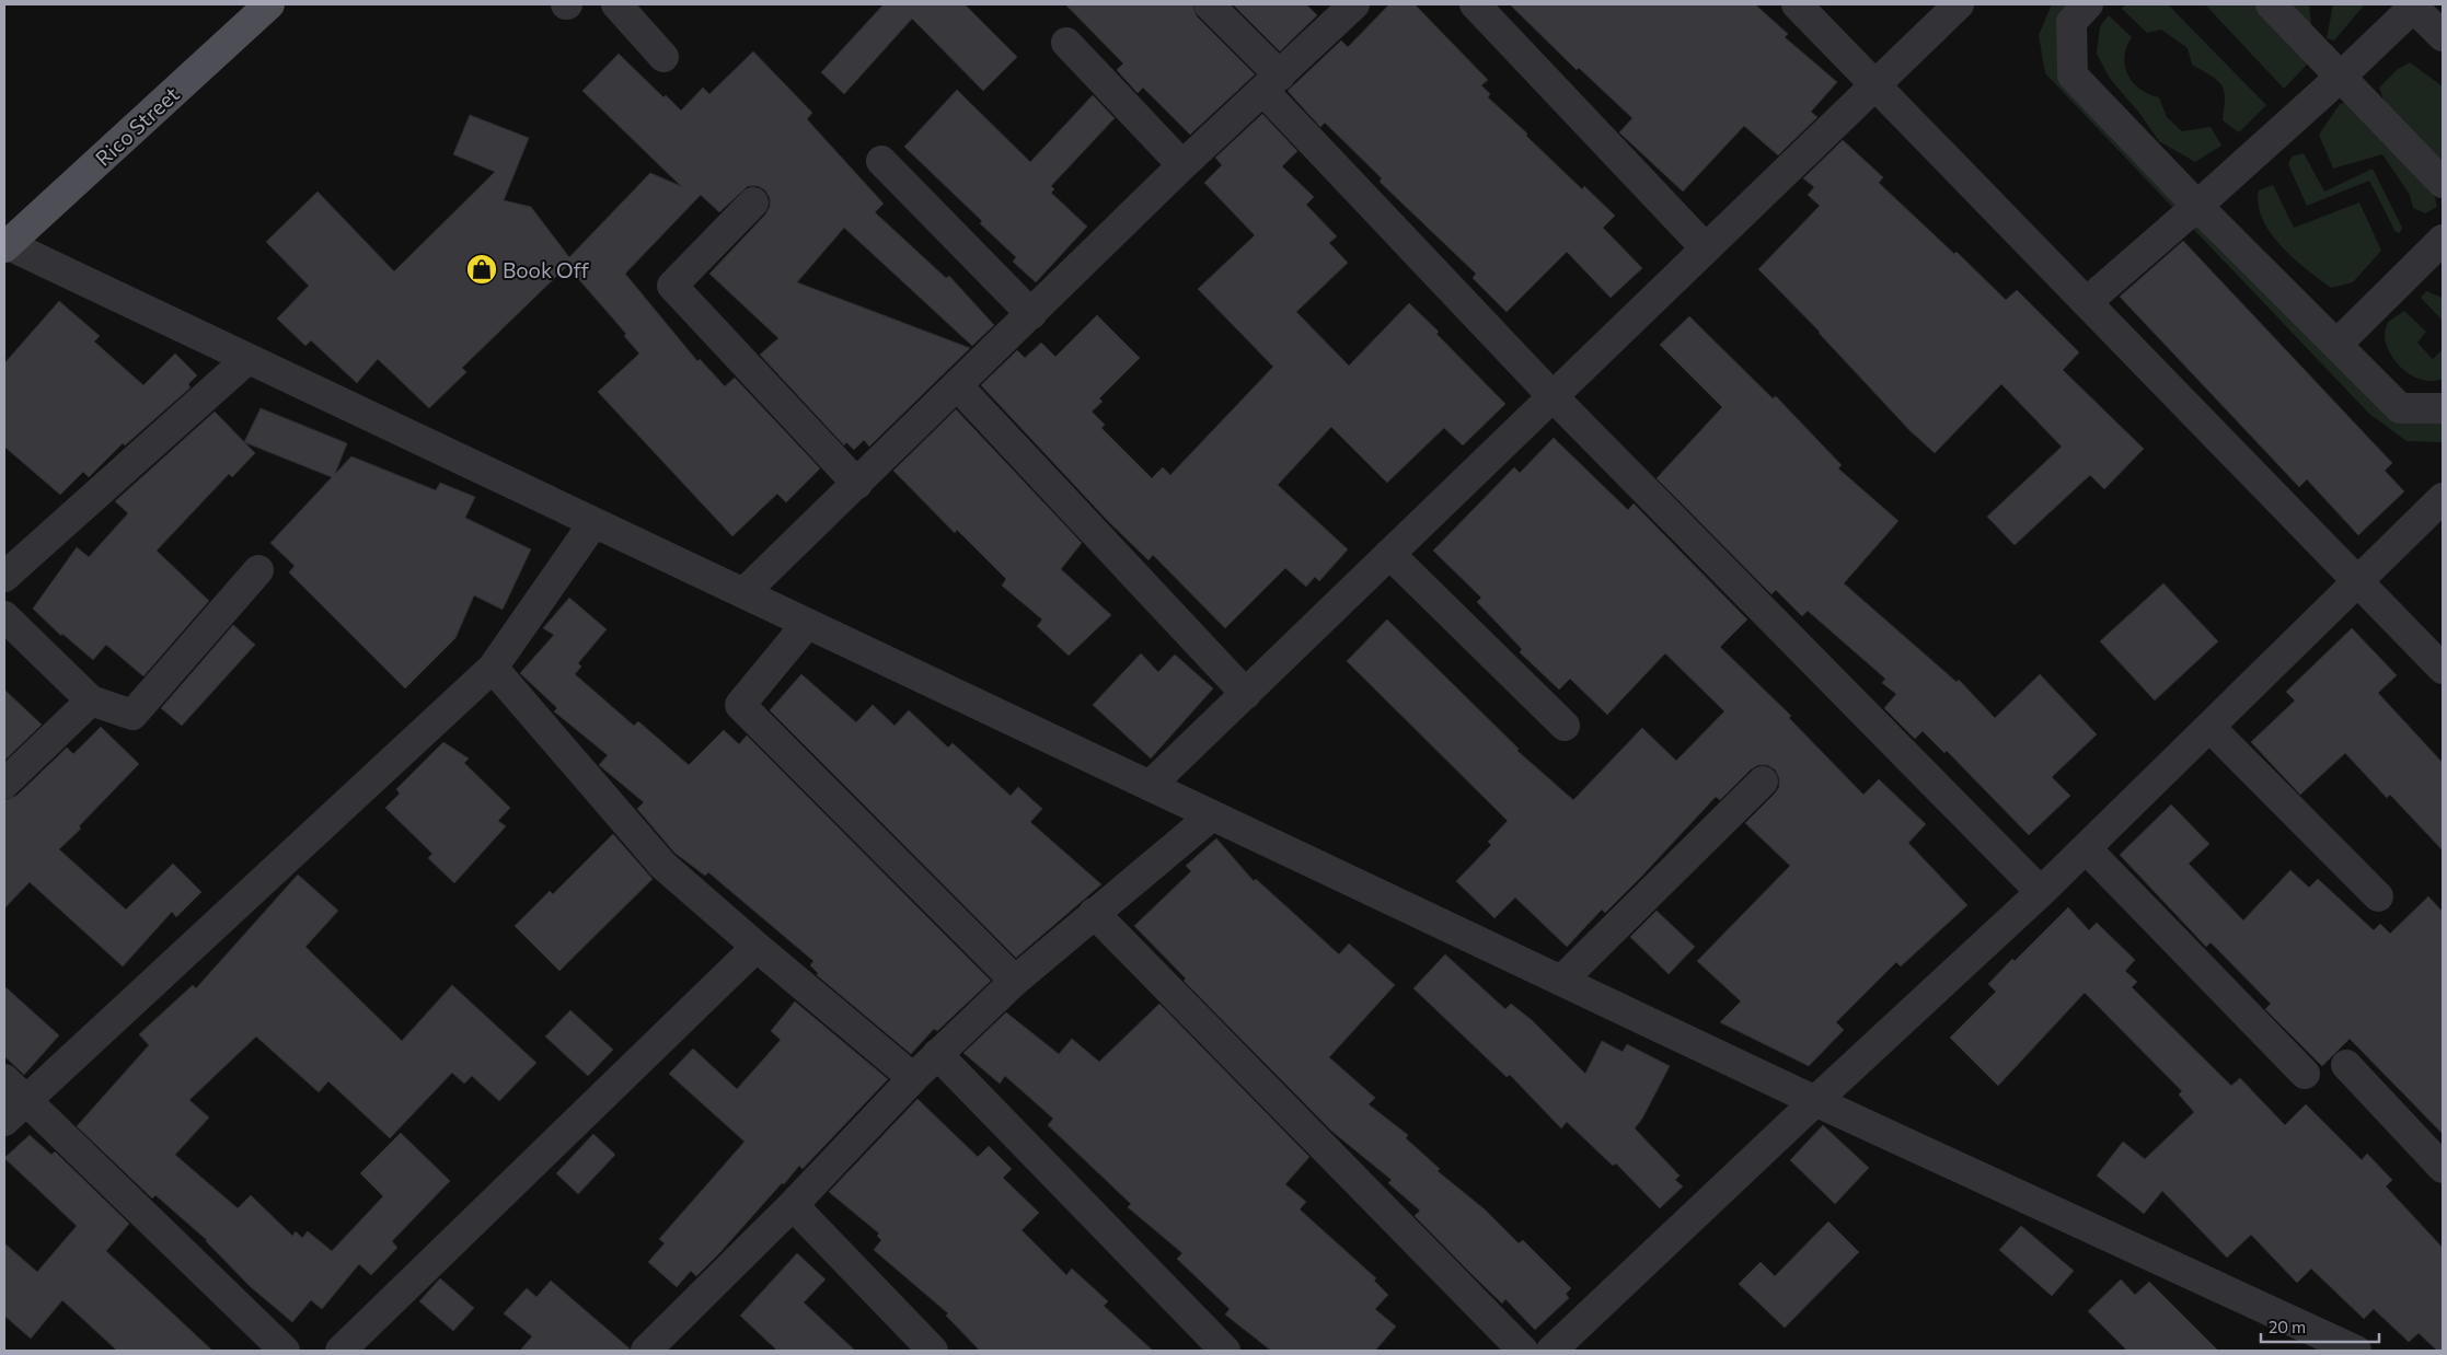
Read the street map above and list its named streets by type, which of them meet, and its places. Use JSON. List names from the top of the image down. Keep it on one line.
{"streets":{"main road":["Rico Street"]},"places":{"shop":["Book Off"]},"scale_bar":"20 m"}
